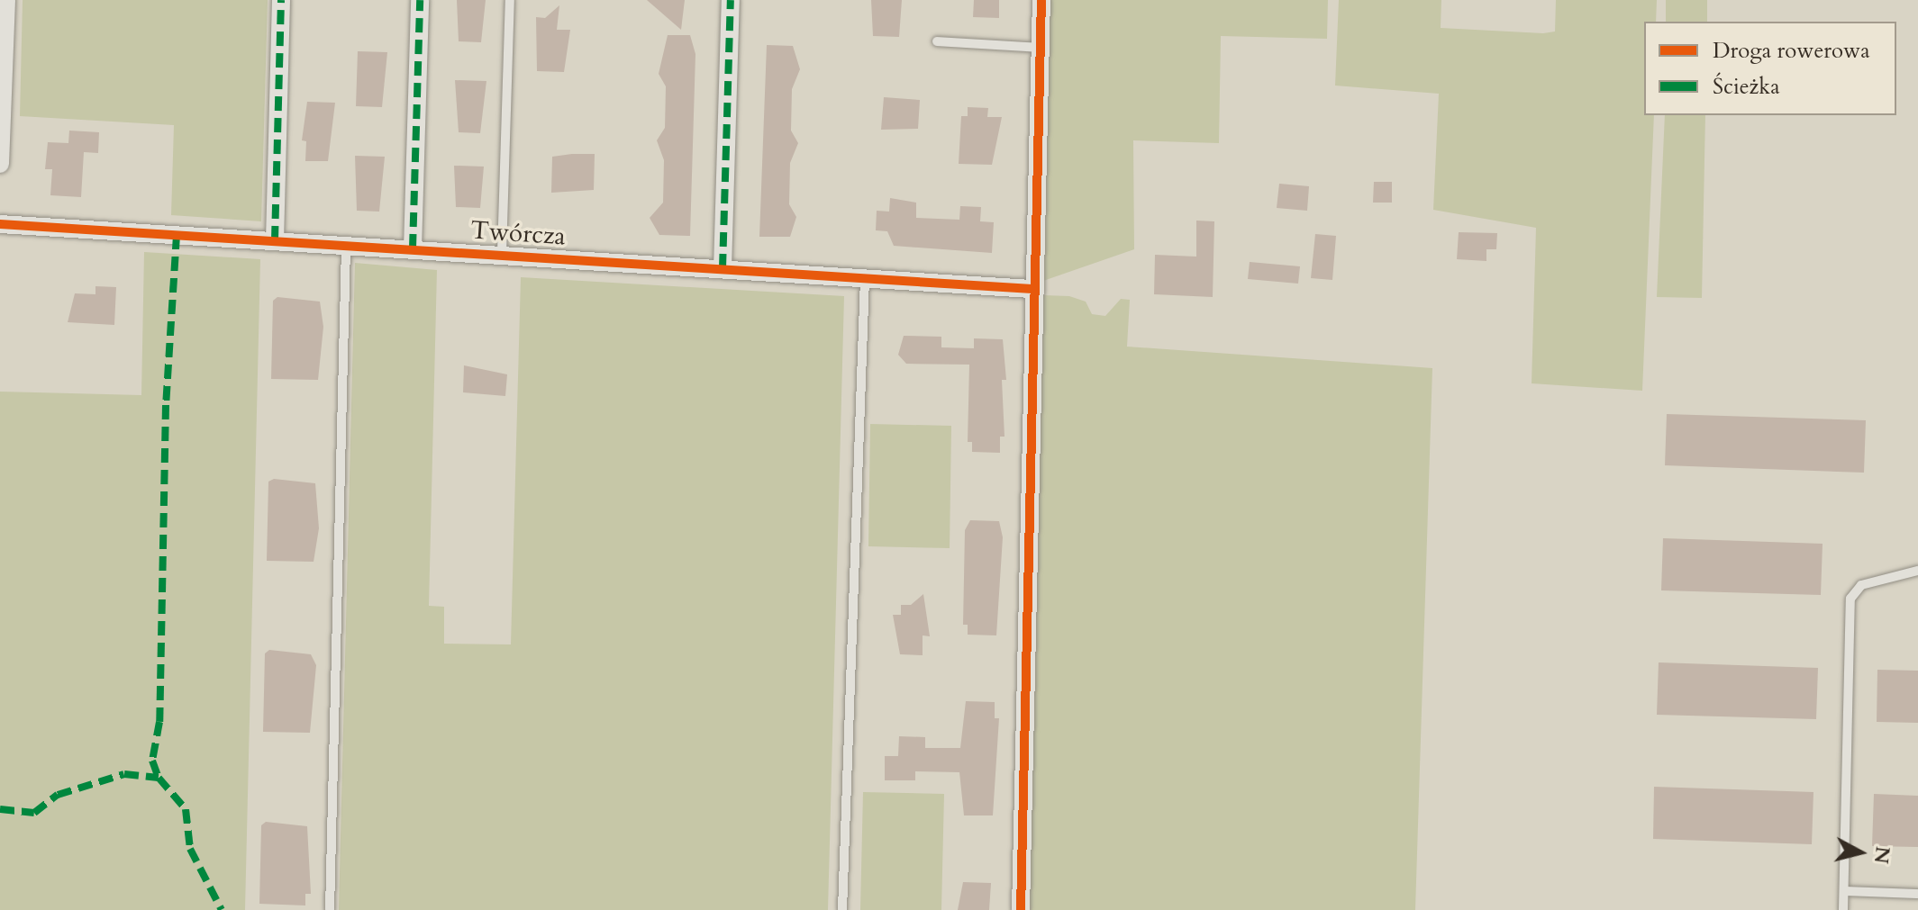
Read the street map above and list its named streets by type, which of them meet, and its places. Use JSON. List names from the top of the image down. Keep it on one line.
{"streets":{"street":["Twórcza"]},"legend":["Droga rowerowa","Ścieżka"],"north":"right"}
